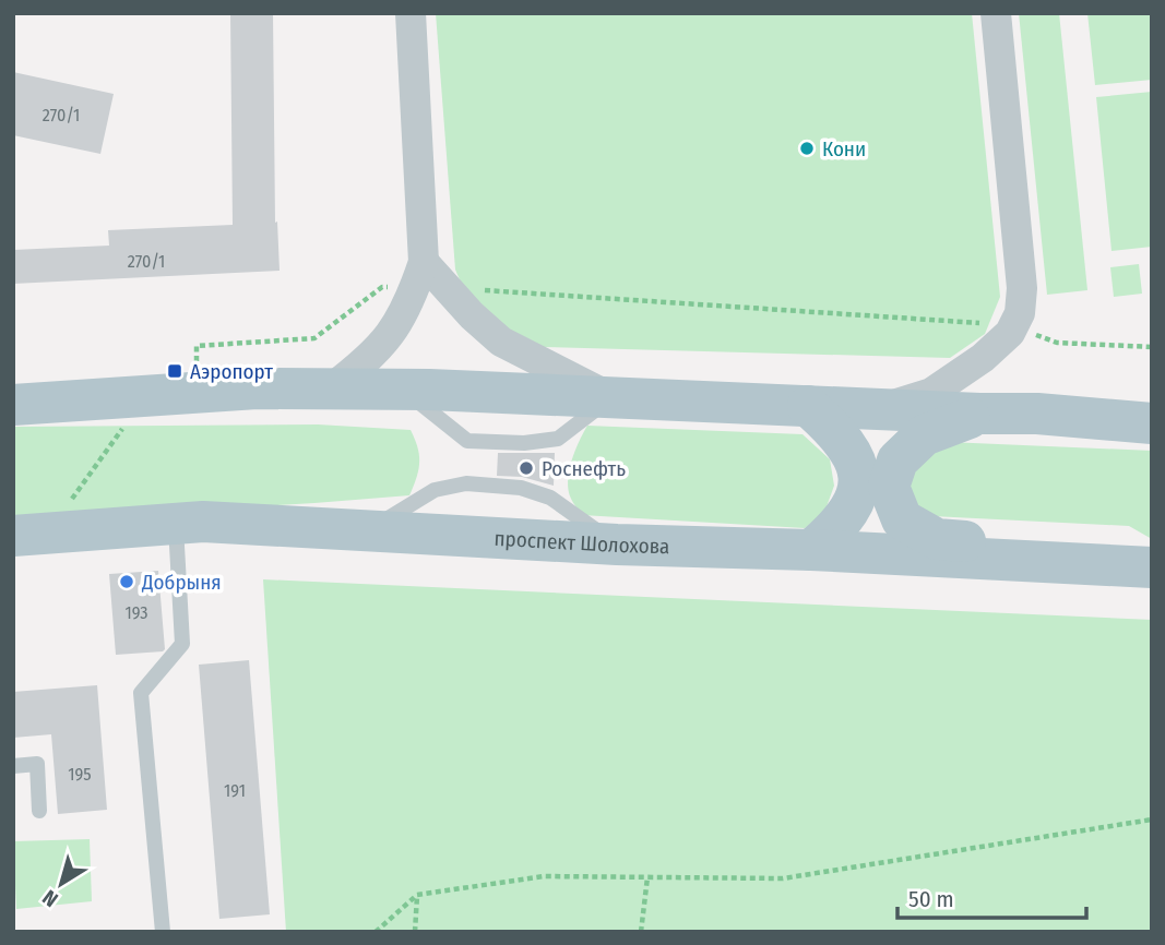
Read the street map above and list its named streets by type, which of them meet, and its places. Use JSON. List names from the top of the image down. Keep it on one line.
{"streets":{"main road":["проспект Шолохова"]},"places":{"other":["Кони","Роснефть","Добрыня"],"transit":["Аэропорт"]},"house_numbers":["270/1","270/1","193","195","191"],"scale_bar":"50 m","north":"bottom left"}
